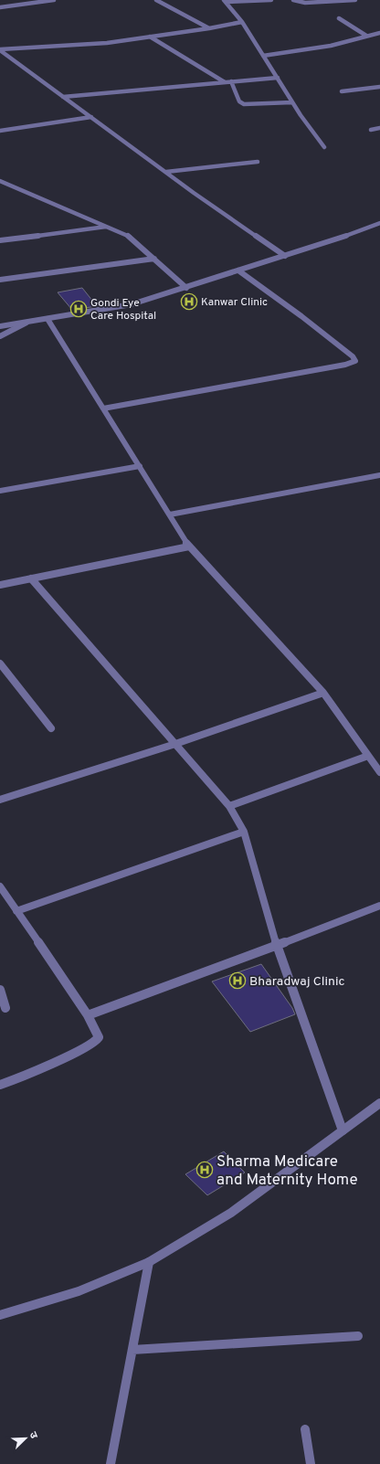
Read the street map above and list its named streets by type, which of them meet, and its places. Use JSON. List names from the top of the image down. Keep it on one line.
{"places":{"hospital":["Kanwar Clinic","Gondi Eye Care Hospital","Bharadwaj Clinic","Sharma Medicare and Maternity Home"]},"north":"top right"}
